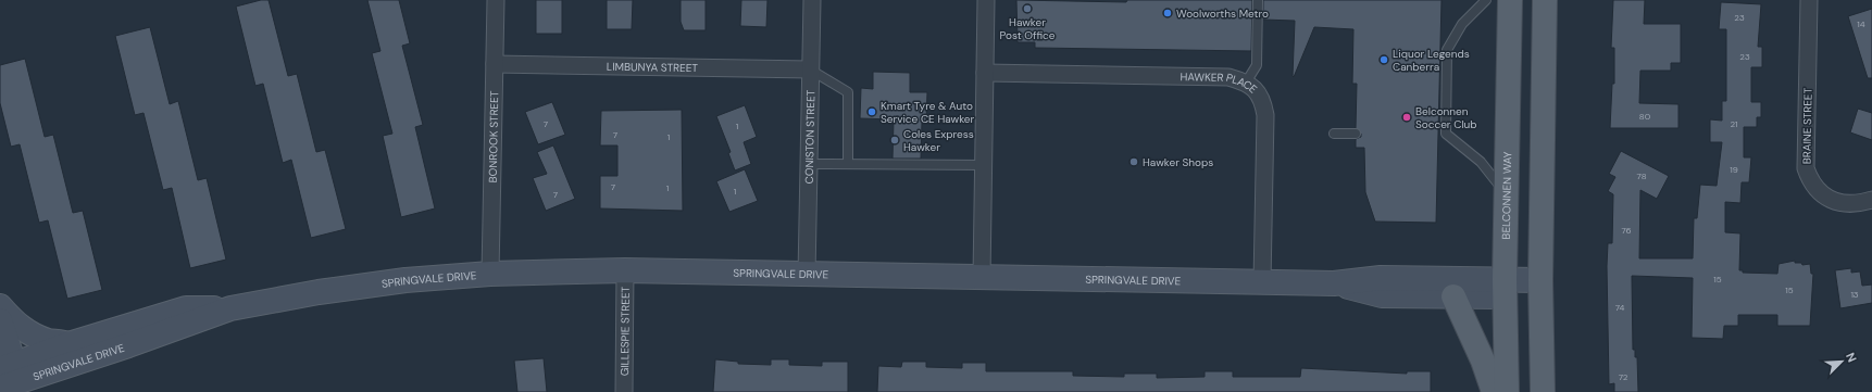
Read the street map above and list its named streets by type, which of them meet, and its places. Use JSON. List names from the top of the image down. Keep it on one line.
{"streets":{"main road":["BELCONNEN WAY","SPRINGVALE DRIVE"],"street":["LIMBUNYA STREET","HAWKER PLACE","BRAINE STREET","BONROOK STREET","CONISTON STREET","GILLESPIE STREET"]},"crossings":[["LIMBUNYA STREET","BONROOK STREET"],["LIMBUNYA STREET","CONISTON STREET"],["HAWKER PLACE","SPRINGVALE DRIVE"],["BONROOK STREET","SPRINGVALE DRIVE"],["CONISTON STREET","SPRINGVALE DRIVE"],["BELCONNEN WAY","SPRINGVALE DRIVE"],["SPRINGVALE DRIVE","GILLESPIE STREET"]],"places":["Hawker Post Office","Woolworths Metro","Liquor Legends Canberra","Kmart Tyre & Auto Service CE Hawker","Belconnen Soccer Club","Coles Express Hawker","Hawker Shops"],"house_numbers":["23","14","23","80","7","21","1","7","1","19","78","7","1","1","7","76","15","15","13","74","72"],"north":"top right"}
